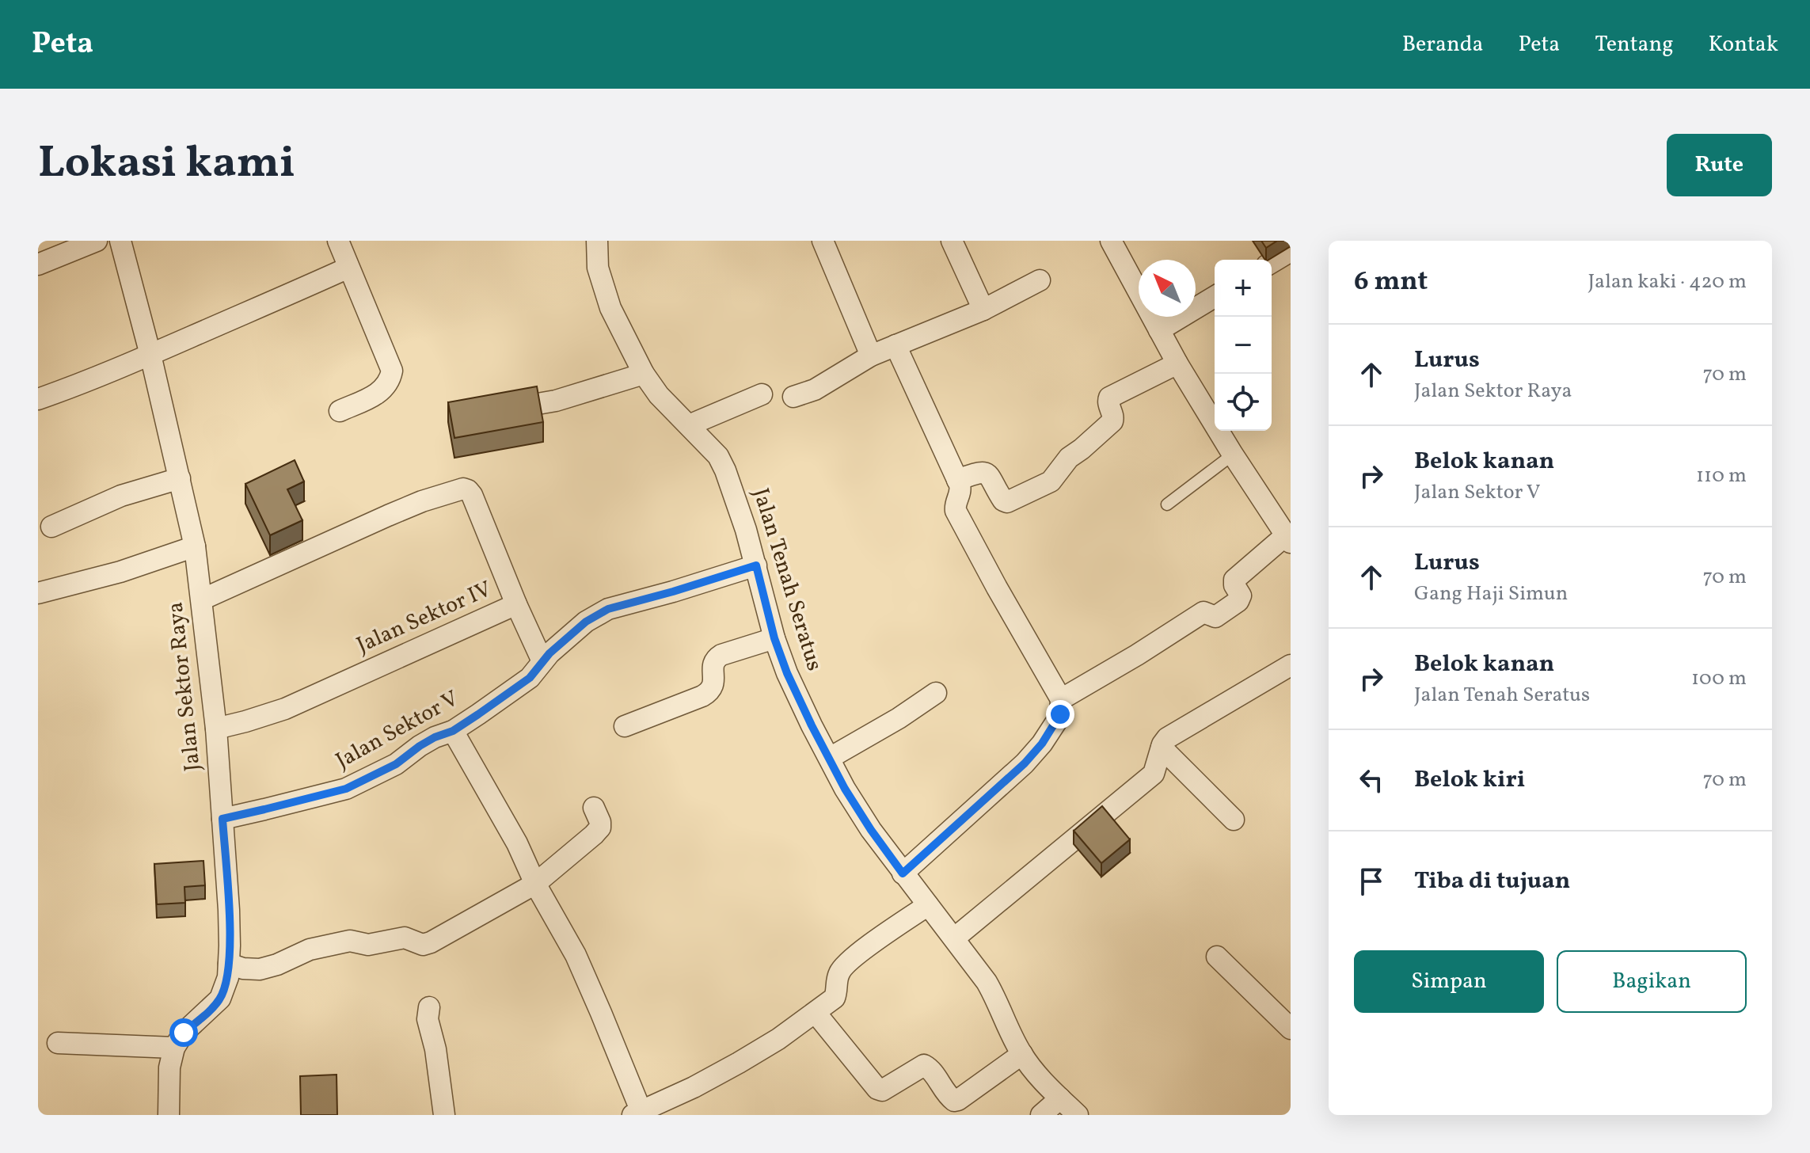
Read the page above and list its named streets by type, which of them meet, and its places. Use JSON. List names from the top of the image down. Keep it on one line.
{"streets":{"street":["Jalan Tenah Seratus","Jalan Sektor IV","Jalan Sektor Raya","Jalan Sektor V"]},"crossings":[["Jalan Tenah Seratus","Jalan Sektor V"],["Jalan Sektor IV","Jalan Sektor Raya"],["Jalan Sektor Raya","Jalan Sektor V"]],"north":"top left","page":{"header":"Peta","nav":["Beranda","Peta","Tentang","Kontak"],"title":"Lokasi kami","buttons":["Rute",["Simpan","Bagikan"]],"heading":["6 mnt","Jalan kaki · 420 m"],"map_buttons":["+","−"],"list":[["Lurus","Jalan Sektor Raya","70 m"],["Belok kanan","Jalan Sektor V","110 m"],["Lurus","Gang Haji Simun","70 m"],["Belok kanan","Jalan Tenah Seratus","100 m"],["Belok kiri","70 m"],"Tiba di tujuan"]}}
